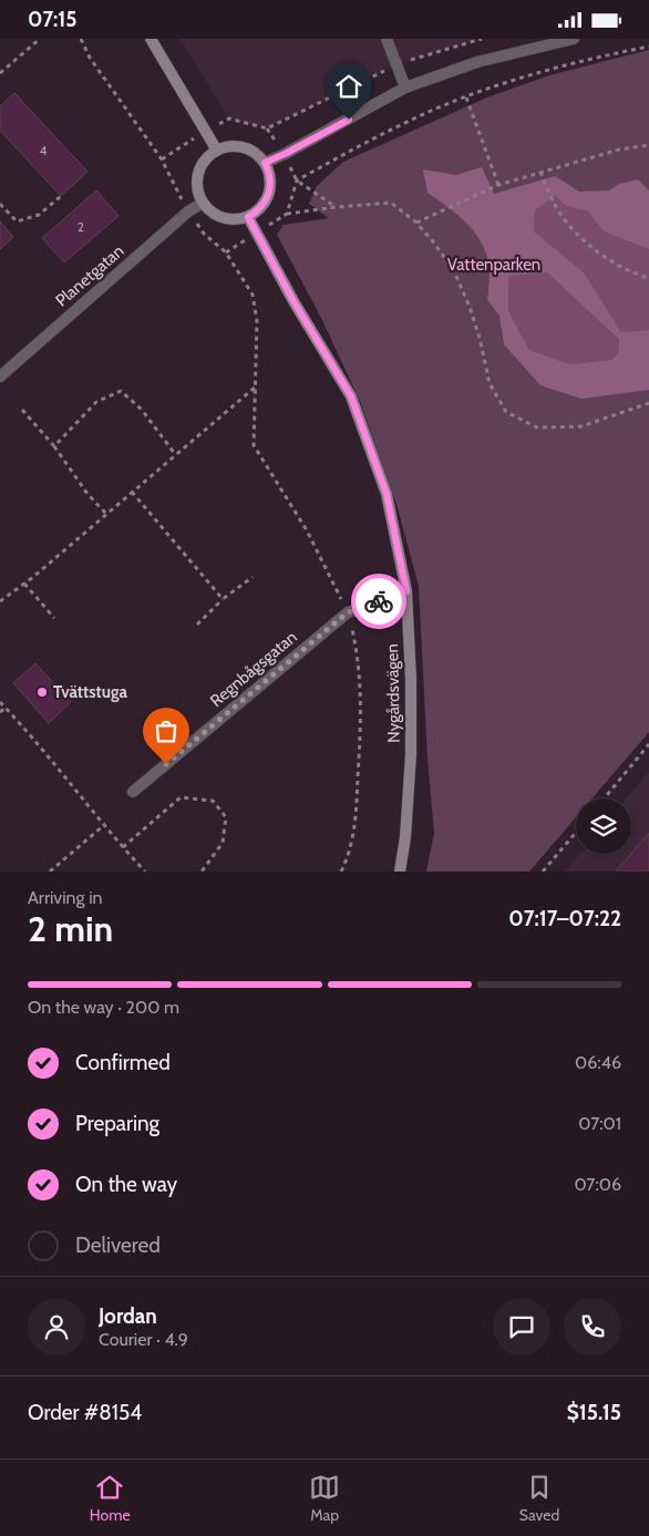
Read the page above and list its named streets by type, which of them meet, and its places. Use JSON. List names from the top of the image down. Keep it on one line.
{"streets":{"street":["Planetgatan","Regnbågsgatan","Nygårdsvägen"]},"crossings":[["Planetgatan","Nygårdsvägen"],["Regnbågsgatan","Nygårdsvägen"]],"parks":["Vattenparken"],"places":["Tvättstuga"],"house_numbers":["4","2"],"page":{"status":"07:15","heading":["2 min","Arriving in","07:17–07:22"],"panel":["Jordan","Courier · 4.9","Order #8154","$15.15"],"bar":"On the way · 200 m","list":[["Confirmed","06:46"],["Preparing","07:01"],["On the way","07:06"],"Delivered"],"tabs":["Home","Map","Saved"]}}
